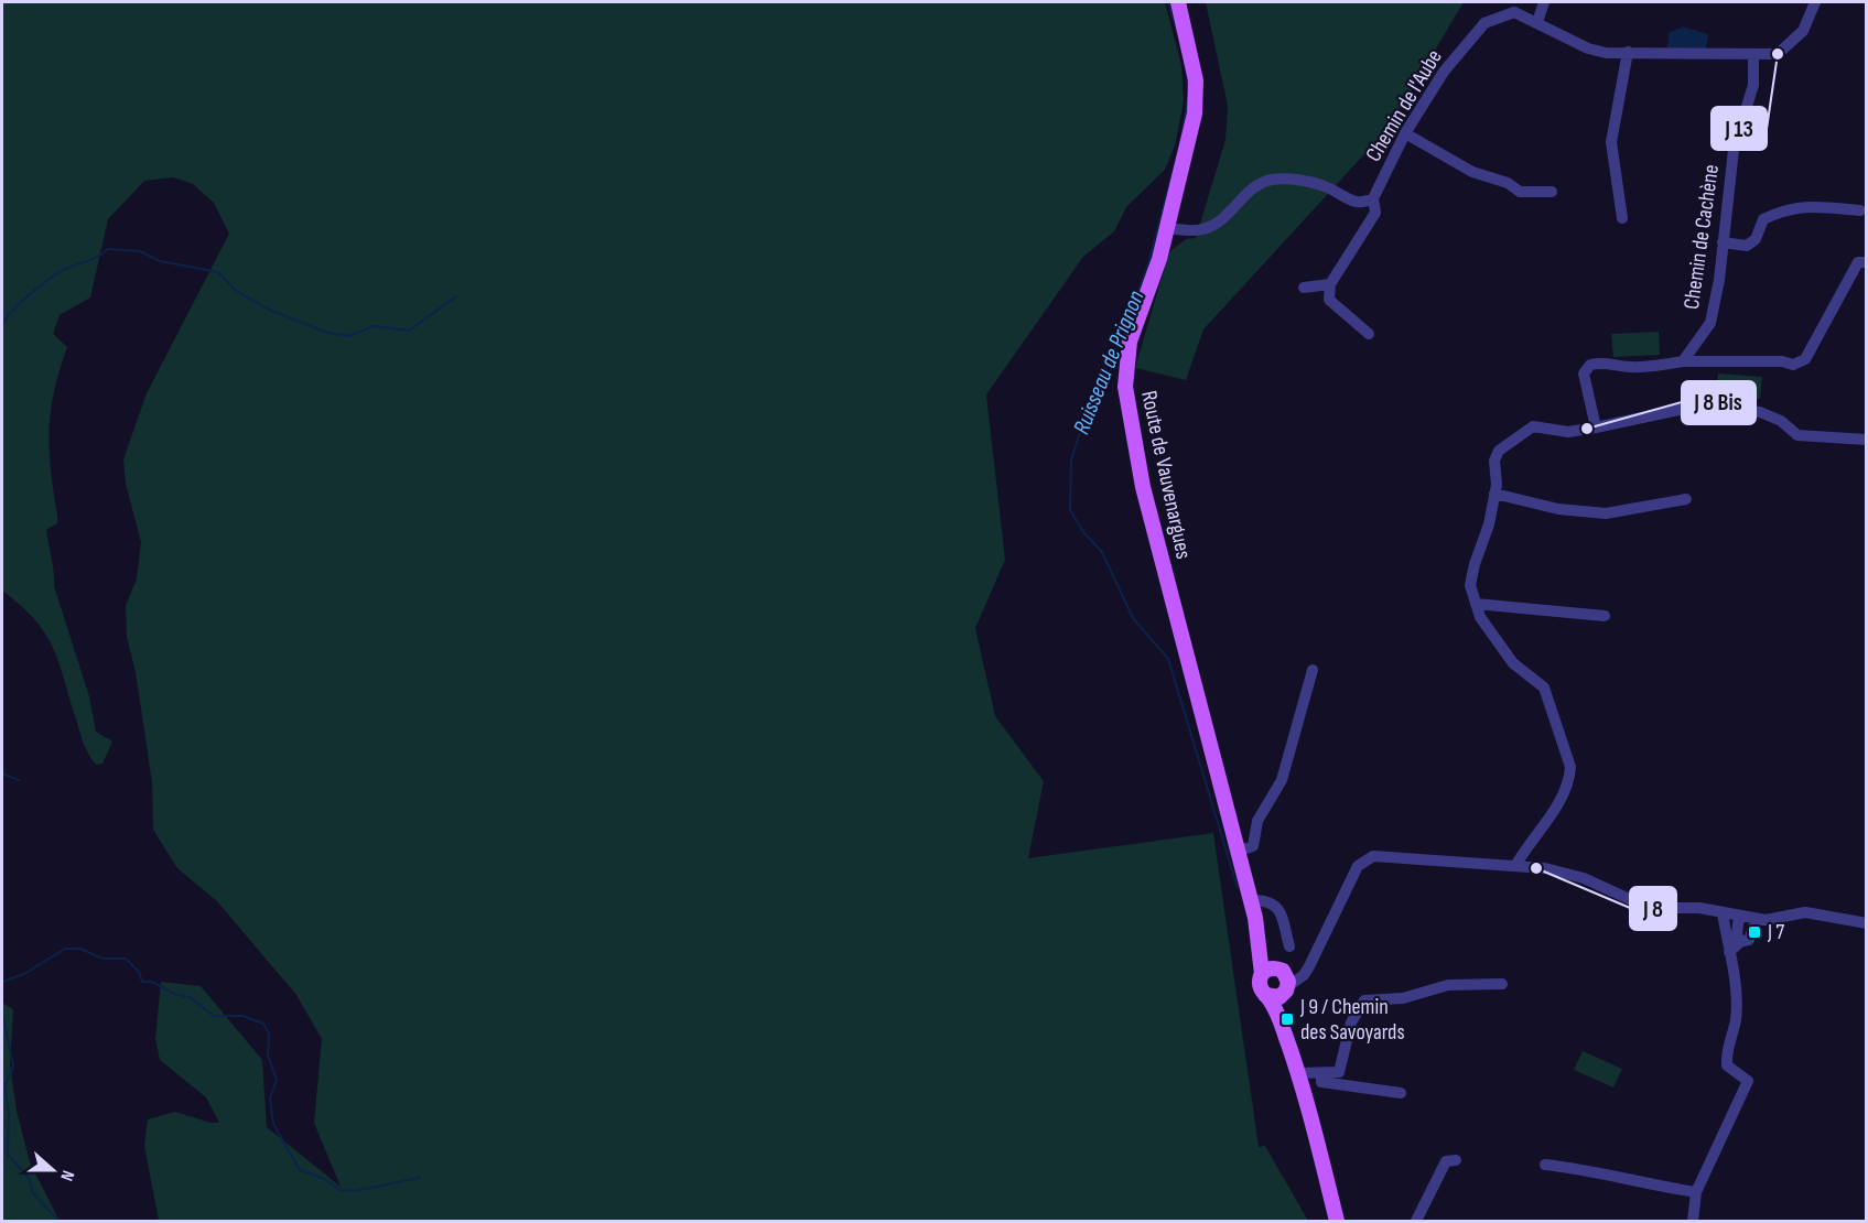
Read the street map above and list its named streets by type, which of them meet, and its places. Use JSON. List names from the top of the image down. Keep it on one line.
{"streets":{"main road":["Route de Vauvenargues"],"street":["Chemin de l'Aube","Chemin de Cachène"]},"crossings":[["Chemin de l'Aube","Chemin de Cachène"]],"water":["Ruisseau de Prignon"],"places":{"other":["J 13","J 8 Bis","J 8"],"transit":["J 7","J 9 / Chemin des Savoyards"]},"north":"right"}
